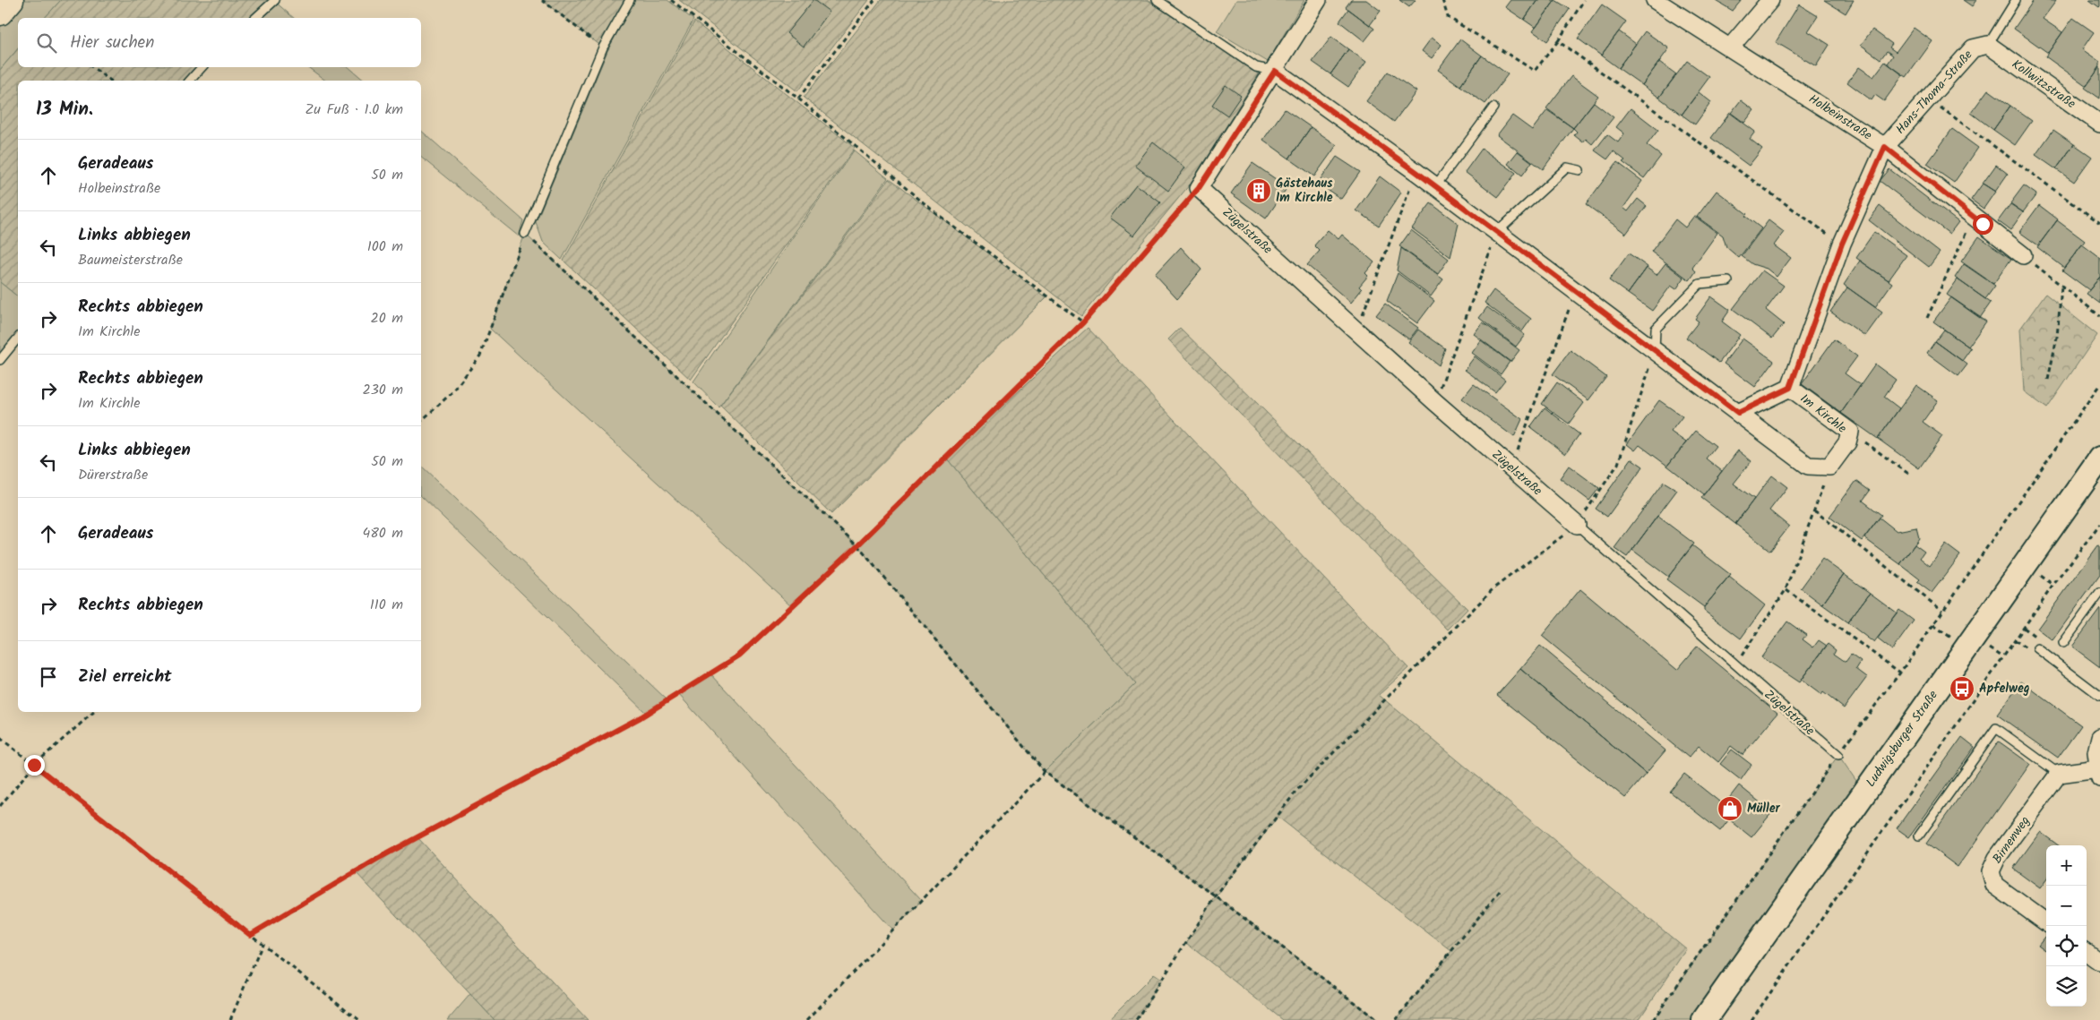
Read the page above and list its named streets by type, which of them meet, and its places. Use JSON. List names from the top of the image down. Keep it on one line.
{"streets":{"main road":["Ludwigsburger Straße"],"street":["Kollwitzstraße","Hans-Thoma-Straße","Holbeinstraße","Zügelstraße","Im Kirchle","Birnenweg"]},"crossings":[["Kollwitzstraße","Hans-Thoma-Straße"],["Hans-Thoma-Straße","Holbeinstraße"],["Hans-Thoma-Straße","Im Kirchle"]],"places":{"building":["Gästehaus Im Kirchle"],"bus stop":["Apfelweg"],"shop":["Müller"]},"page":{"search":"Hier suchen","heading":["13 Min.","Zu Fuß · 1.0 km"],"list":[["Geradeaus","Holbeinstraße","50 m"],["Links abbiegen","Baumeisterstraße","100 m"],["Rechts abbiegen","Im Kirchle","20 m"],["Rechts abbiegen","Im Kirchle","230 m"],["Links abbiegen","Dürerstraße","50 m"],["Geradeaus","480 m"],["Rechts abbiegen","110 m"],"Ziel erreicht"],"map_buttons":["+","−"]}}
